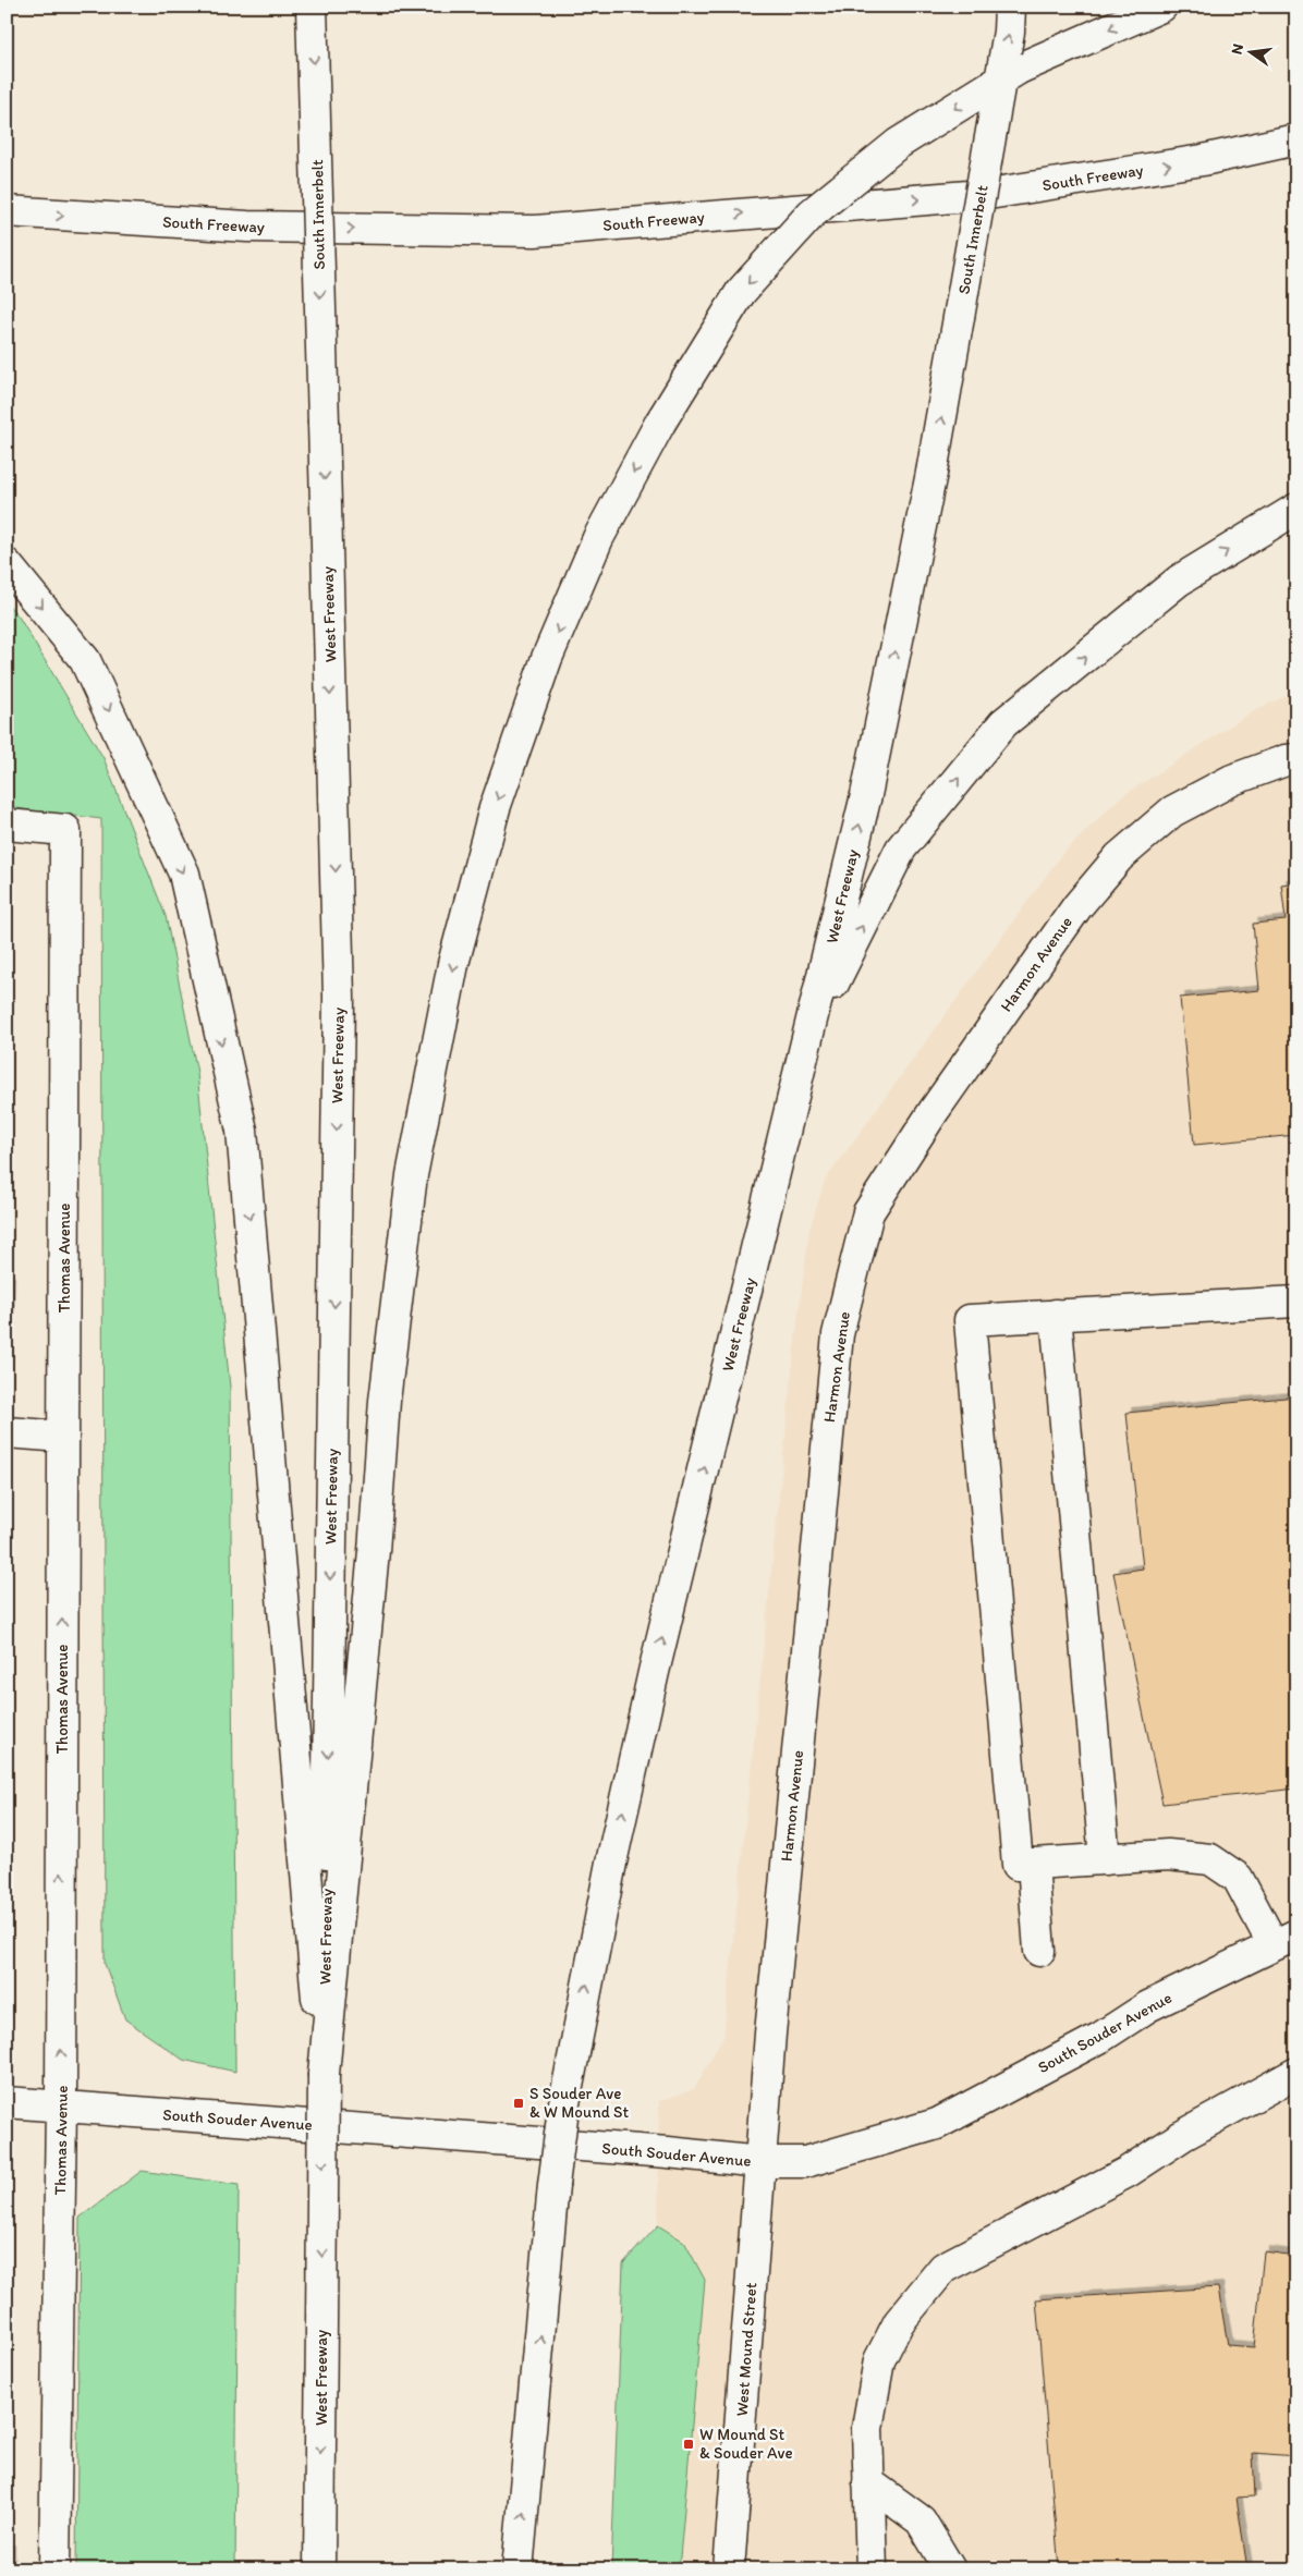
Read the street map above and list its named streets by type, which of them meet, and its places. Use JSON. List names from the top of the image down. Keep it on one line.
{"streets":{"main road":["South Freeway","South Innerbelt","West Freeway","Harmon Avenue","Thomas Avenue","South Souder Avenue","West Mound Street"]},"crossings":[["South Innerbelt","West Freeway"],["Harmon Avenue","South Souder Avenue"],["Harmon Avenue","West Mound Street"],["Thomas Avenue","South Souder Avenue"],["South Souder Avenue","West Mound Street"]],"one_way":["South Freeway"],"places":{"transit":["S Souder Ave & W Mound St","W Mound St & Souder Ave"]},"north":"left"}
